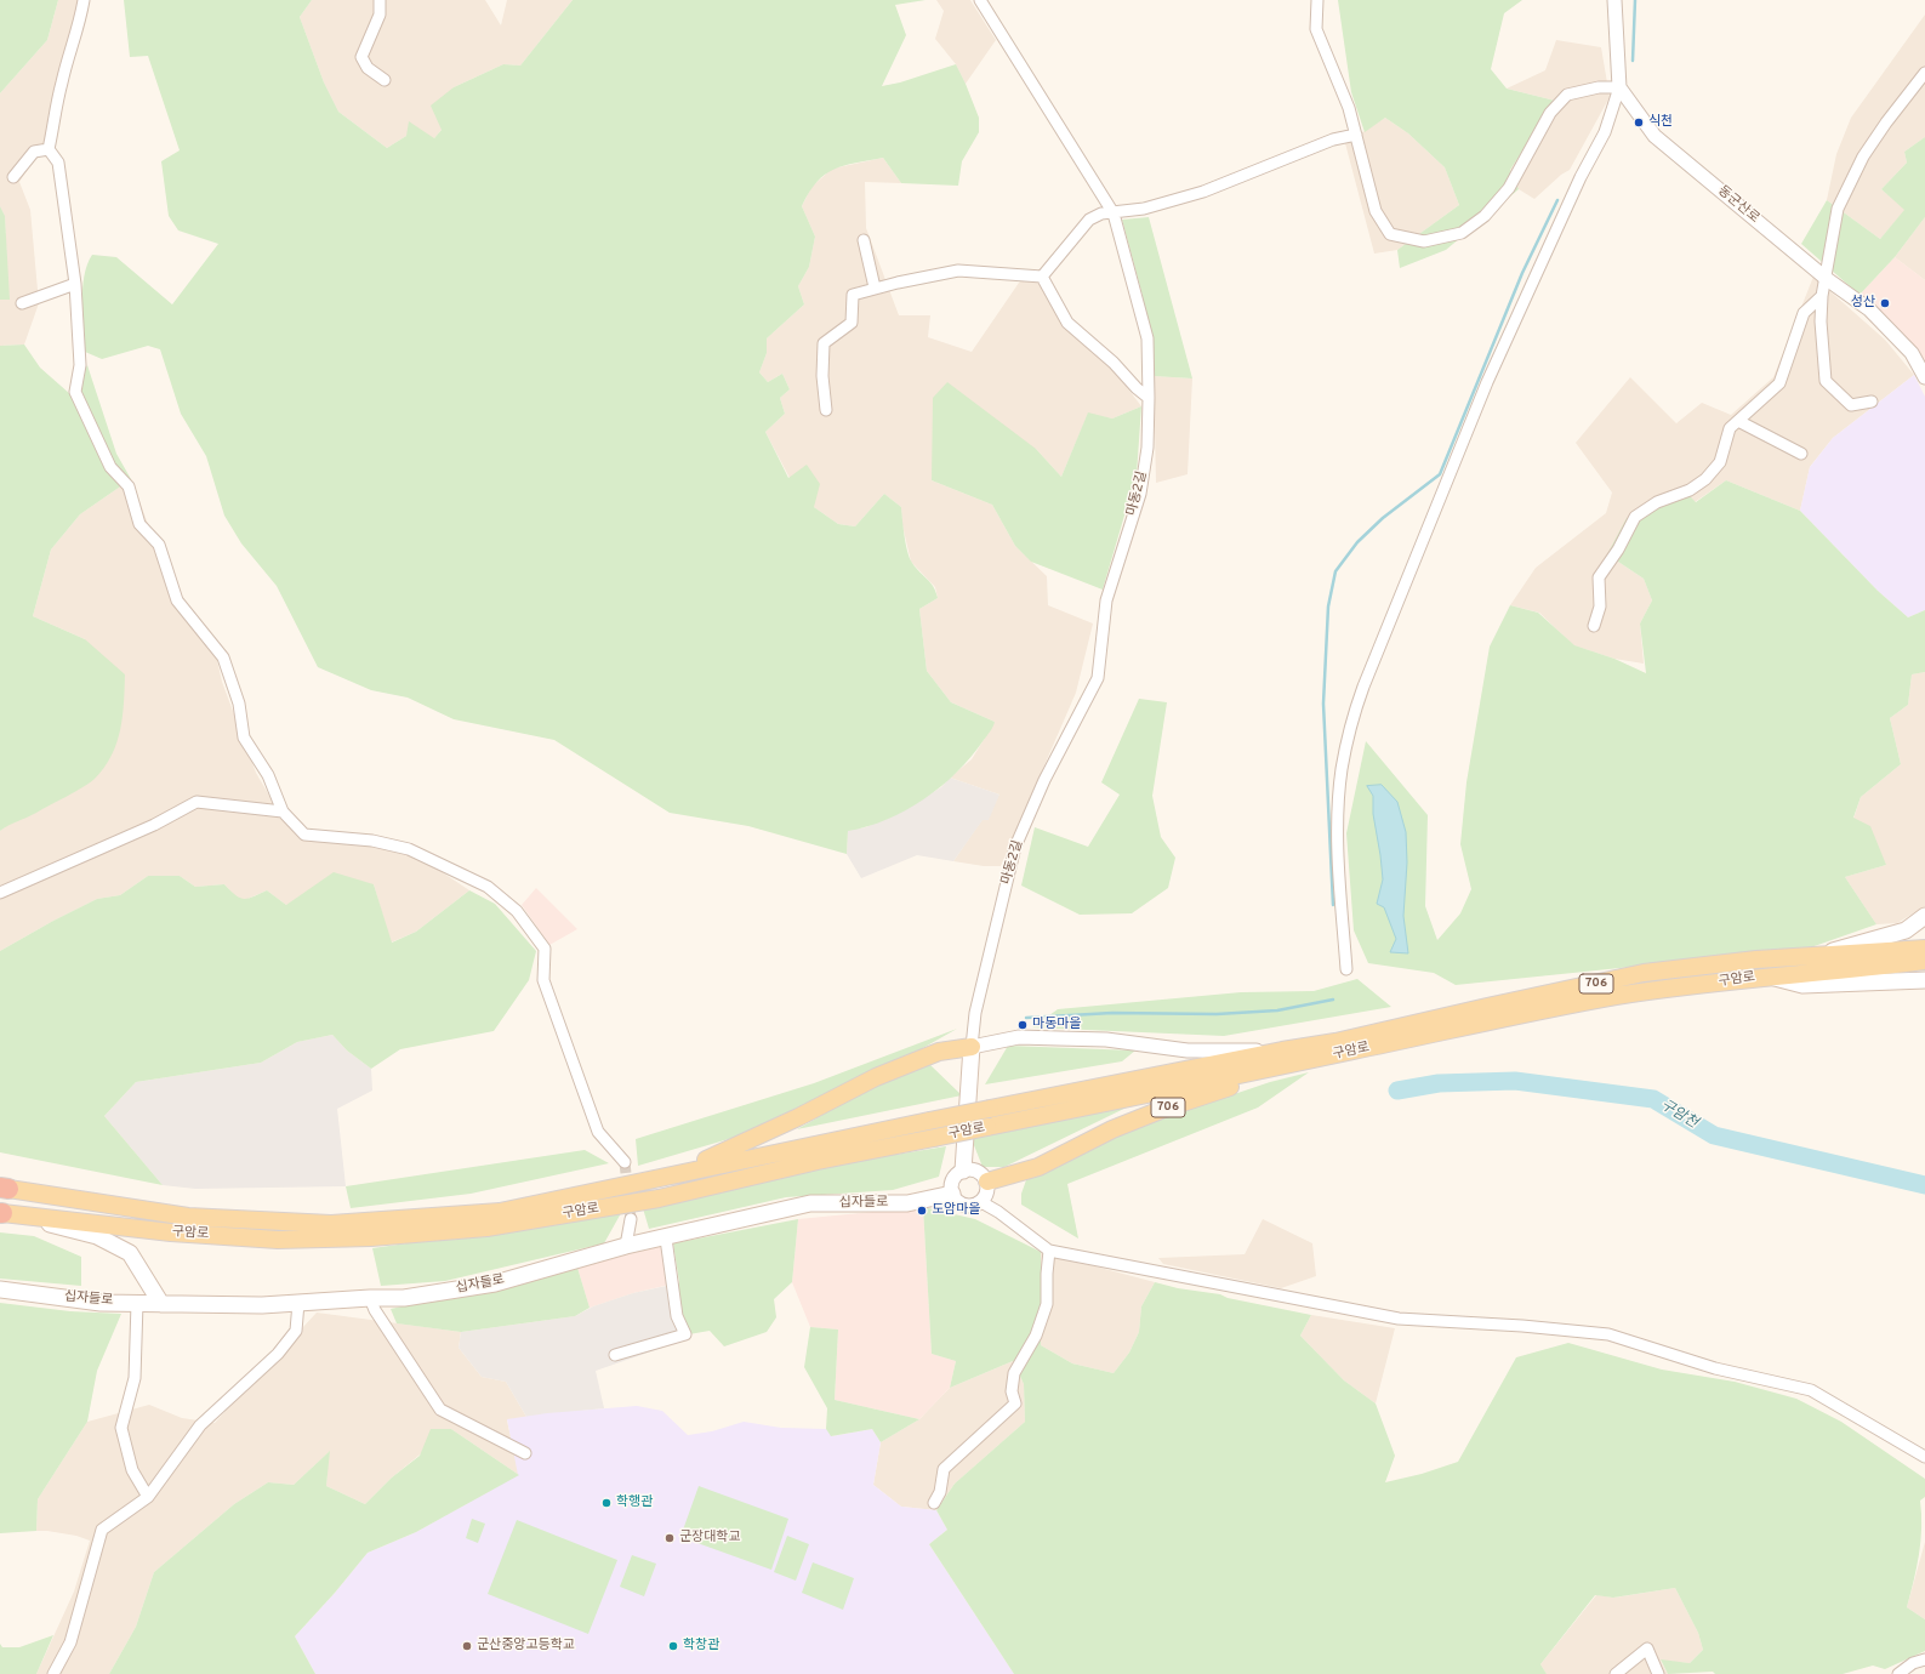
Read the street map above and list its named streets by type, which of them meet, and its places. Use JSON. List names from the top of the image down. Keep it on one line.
{"streets":{"main road":["구암로","706","십자들로"],"street":["동군산로","마동2길"]},"crossings":[["마동2길","706"],["구암로","706"],["706","십자들로"]],"water":["구암천"],"places":["식천","성산","마동마을","도암마을","학행관","군장대학교","군산중앙고등학교","학창관"]}
